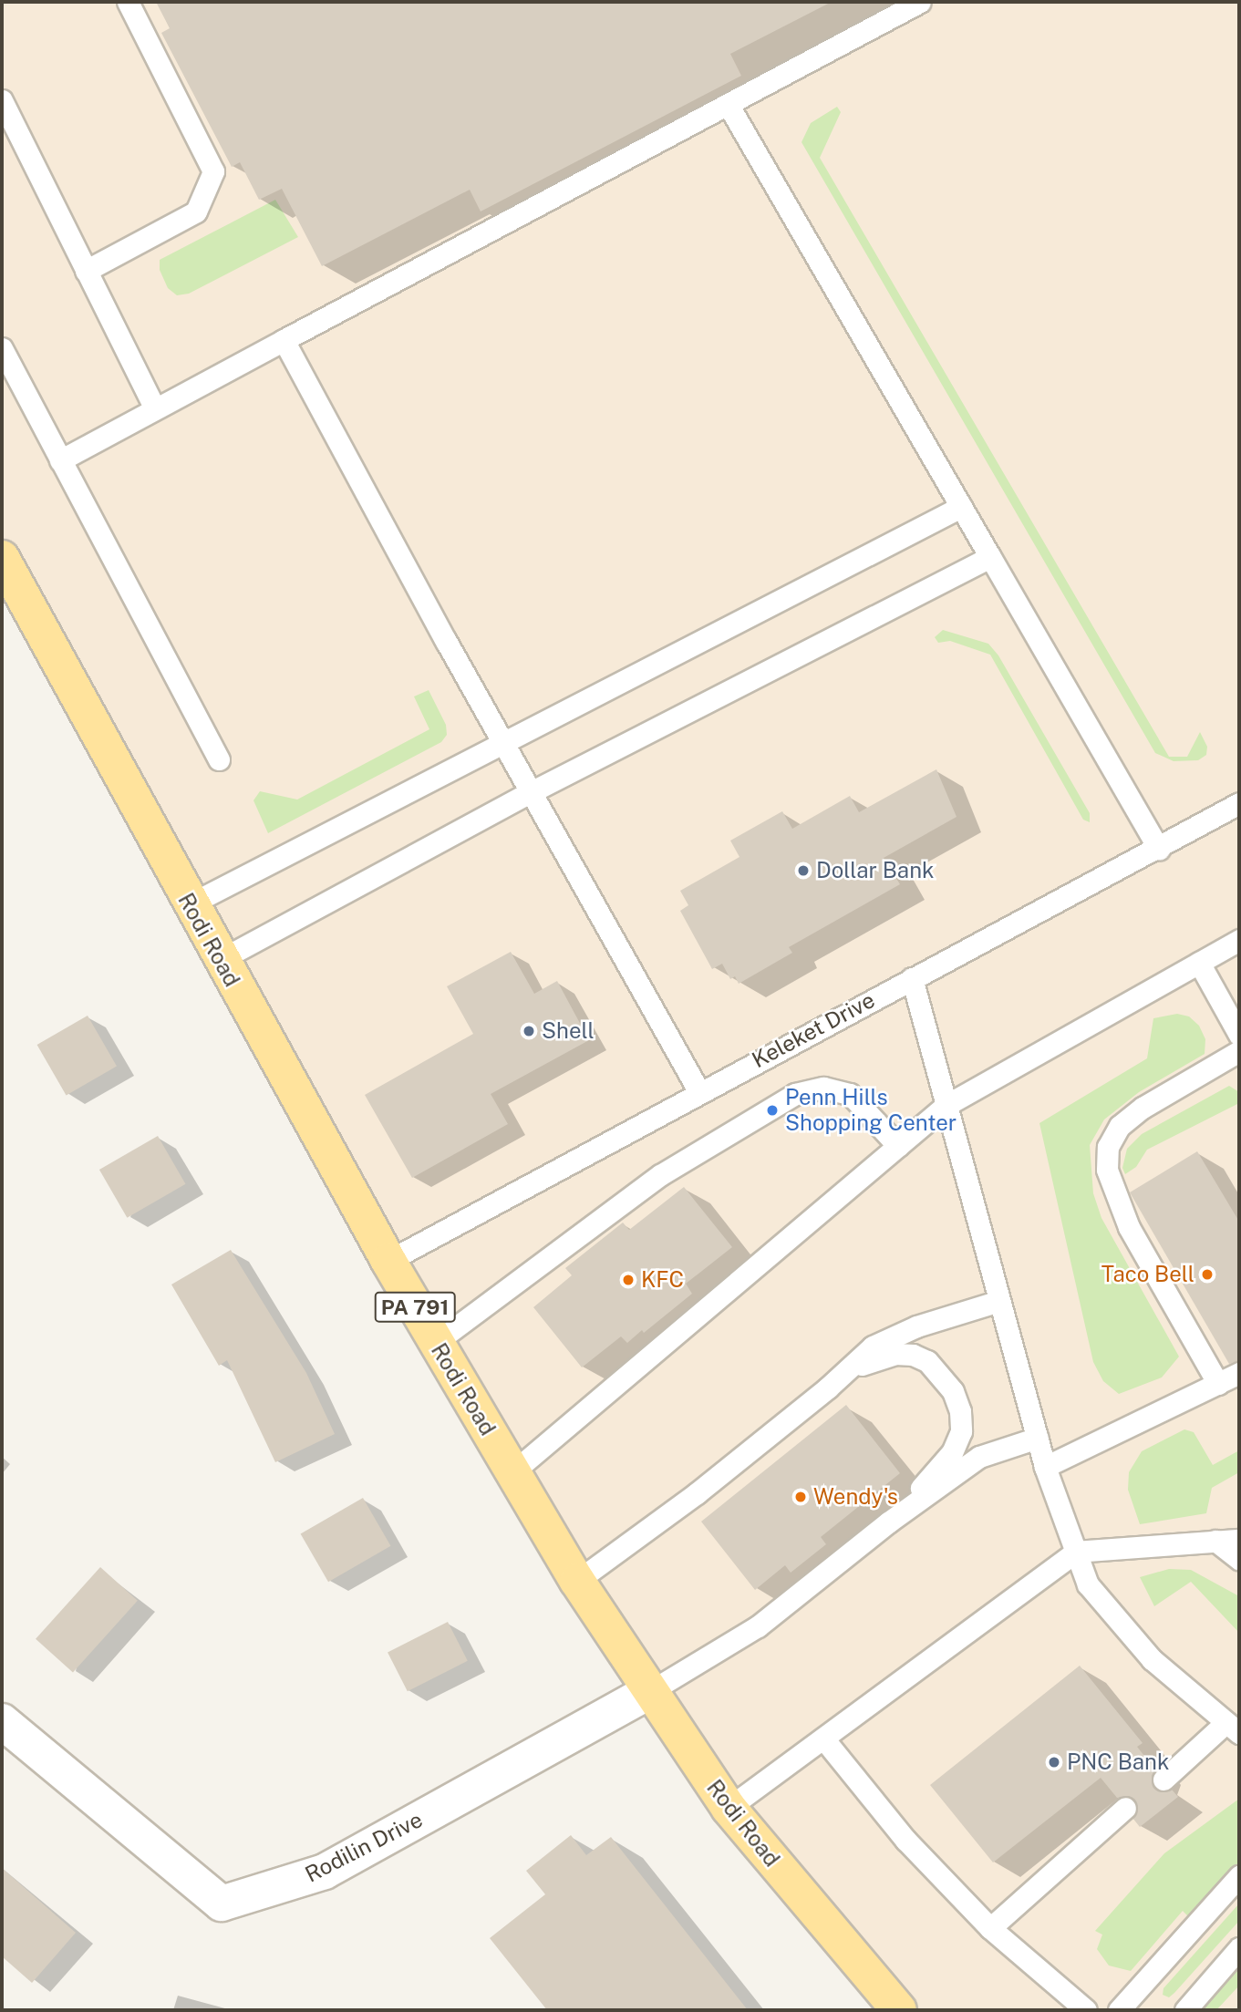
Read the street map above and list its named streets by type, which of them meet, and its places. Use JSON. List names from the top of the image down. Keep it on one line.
{"streets":{"main road":["Rodi Road","PA 791"],"street":["Rodilin Drive"],"lane":["Keleket Drive"]},"crossings":[["Rodi Road","Keleket Drive"],["Rodi Road","Rodilin Drive"]],"places":["Dollar Bank","Shell","Penn Hills Shopping Center","Taco Bell","KFC","Wendy's","PNC Bank"]}
